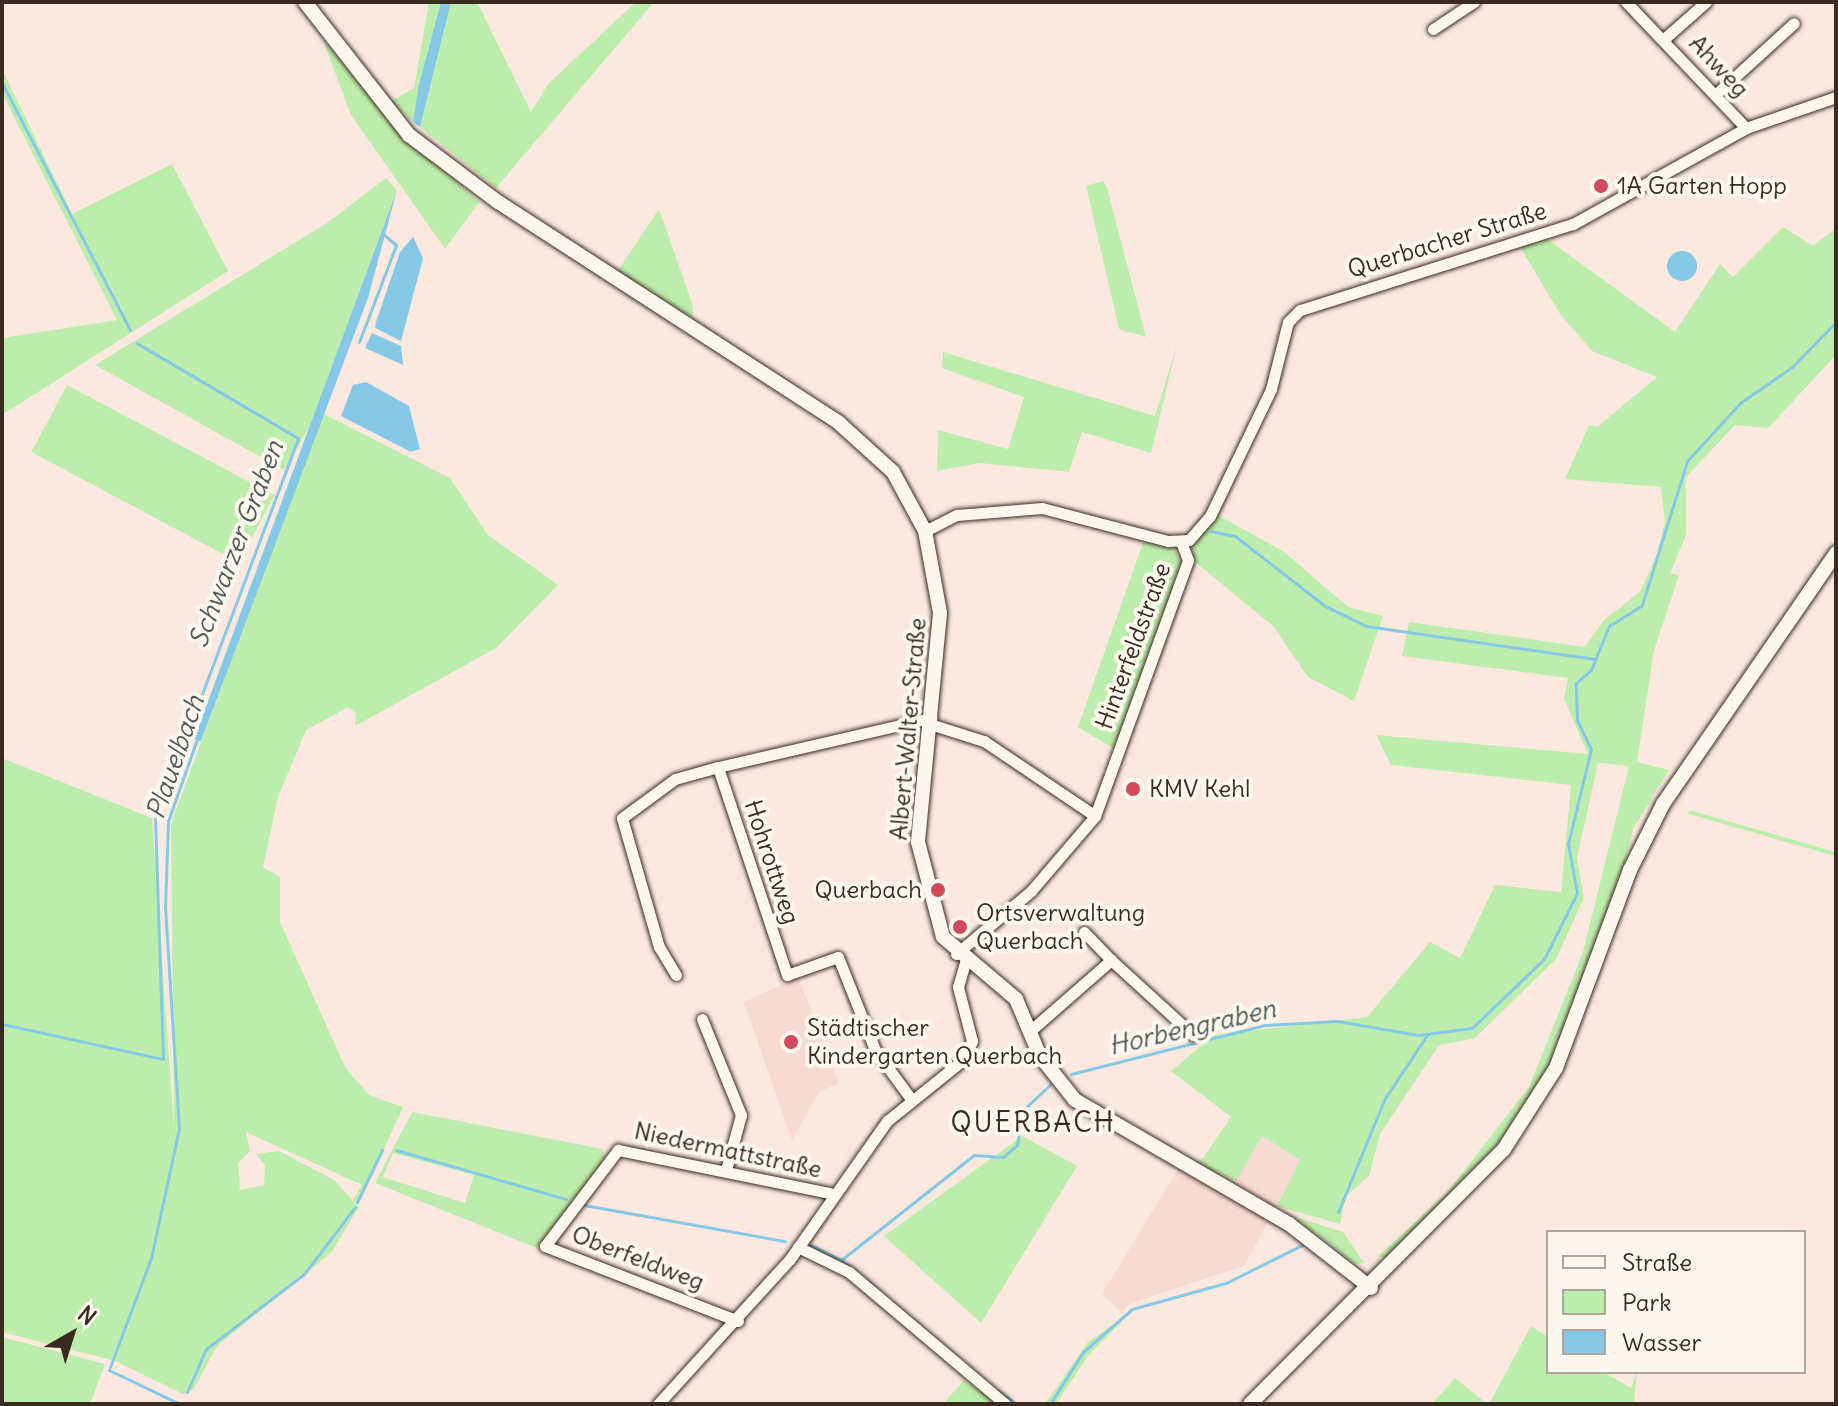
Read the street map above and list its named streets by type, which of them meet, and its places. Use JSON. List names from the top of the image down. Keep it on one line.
{"streets":{"street":["Ahweg","Querbacher Straße","Hinterfeldstraße","Albert-Walter-Straße","Hohrottweg","Niedermattstraße","Oberfeldweg"]},"crossings":[["Ahweg","Querbacher Straße"],["Querbacher Straße","Hinterfeldstraße"],["Hinterfeldstraße","Albert-Walter-Straße"],["Niedermattstraße","Oberfeldweg"]],"districts":["QUERBACH"],"water":["Schwarzer Graben","Plauelbach","Horbengraben"],"places":["1A Garten Hopp","KMV Kehl","Querbach","Ortsverwaltung Querbach","Städtischer Kindergarten Querbach"],"legend":["Straße","Park","Wasser"],"north":"top right"}
